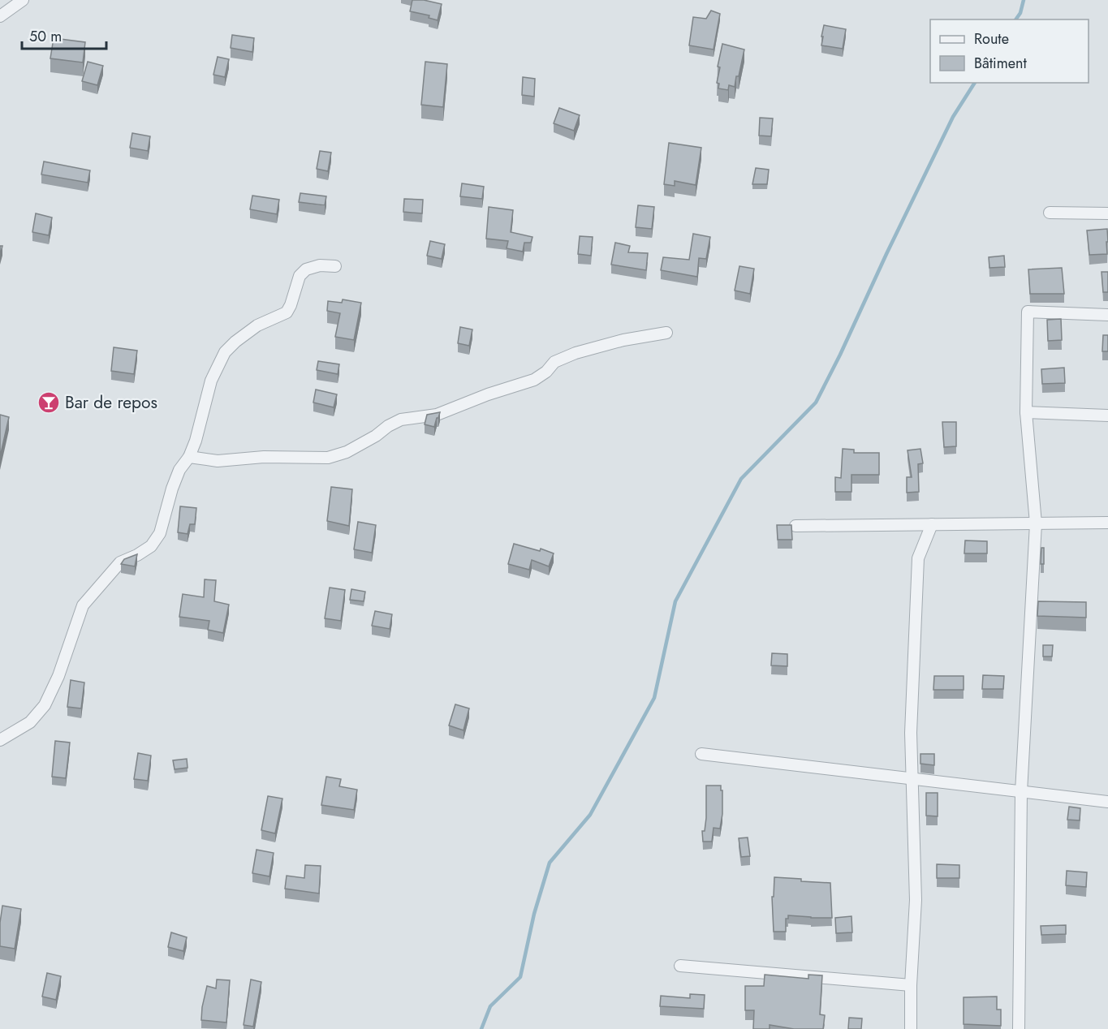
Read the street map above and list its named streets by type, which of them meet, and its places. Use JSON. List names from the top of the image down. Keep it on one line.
{"places":{"bar":["Bar de repos"]},"legend":["Route","Bâtiment"],"scale_bar":"50 m"}
